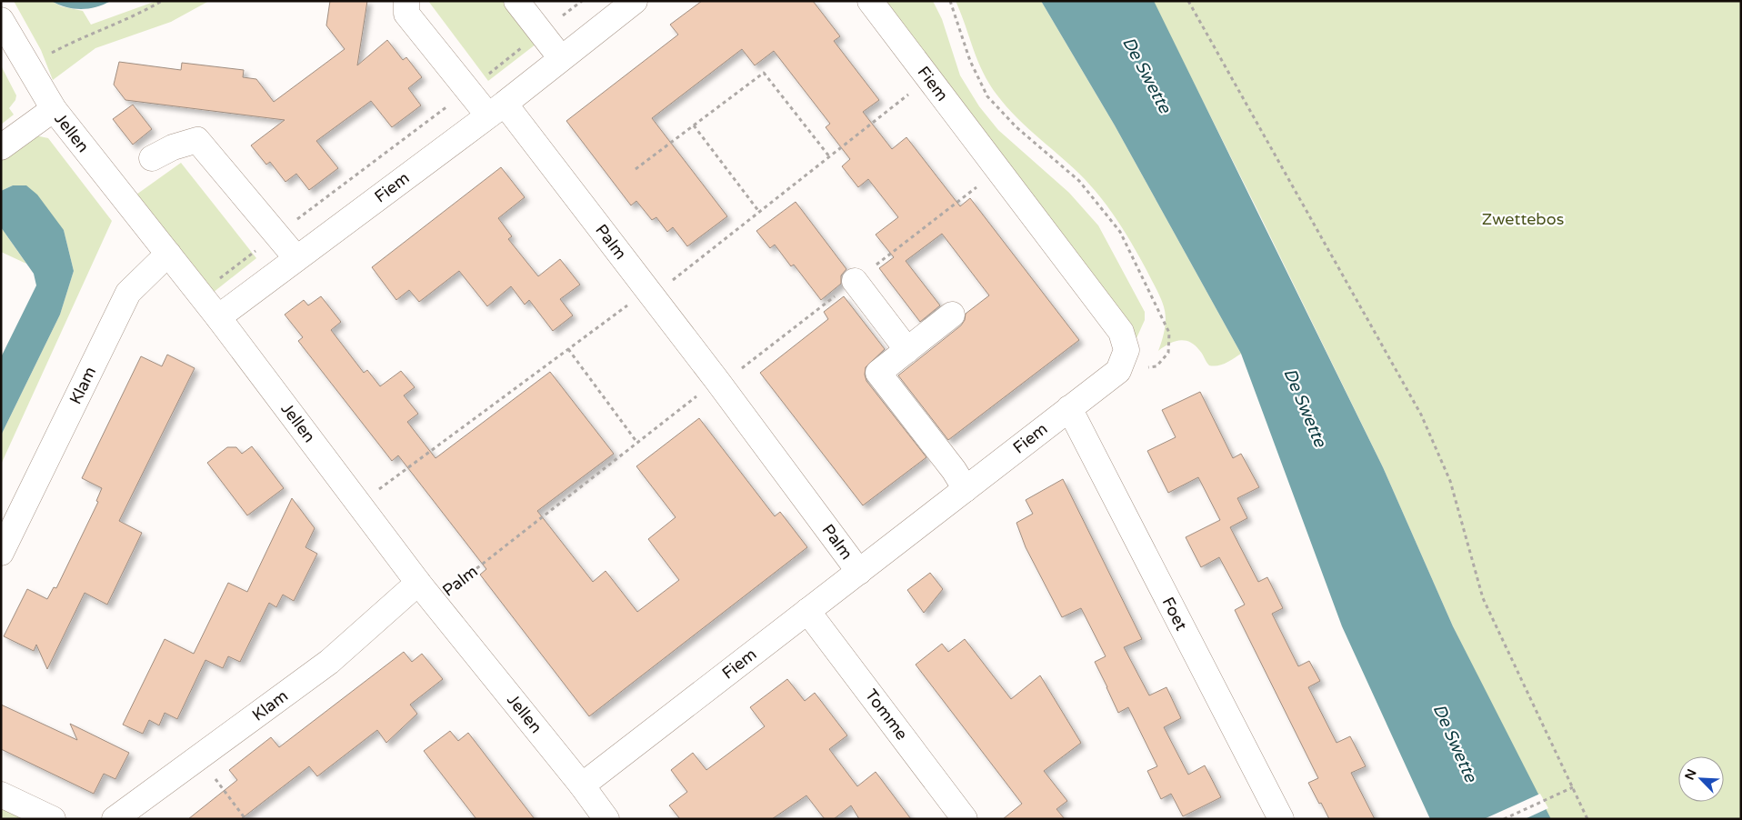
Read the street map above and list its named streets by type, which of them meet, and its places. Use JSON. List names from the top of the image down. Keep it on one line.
{"streets":{"street":["Fiem","Jellen","Palm","Klam","Foet","Tomme"]},"crossings":[["Fiem","Jellen"],["Fiem","Palm"],["Fiem","Foet"],["Fiem","Tomme"],["Jellen","Palm"],["Jellen","Klam"],["Palm","Klam"]],"water":["De Swette"],"parks":["Zwettebos"],"north":"top left"}
